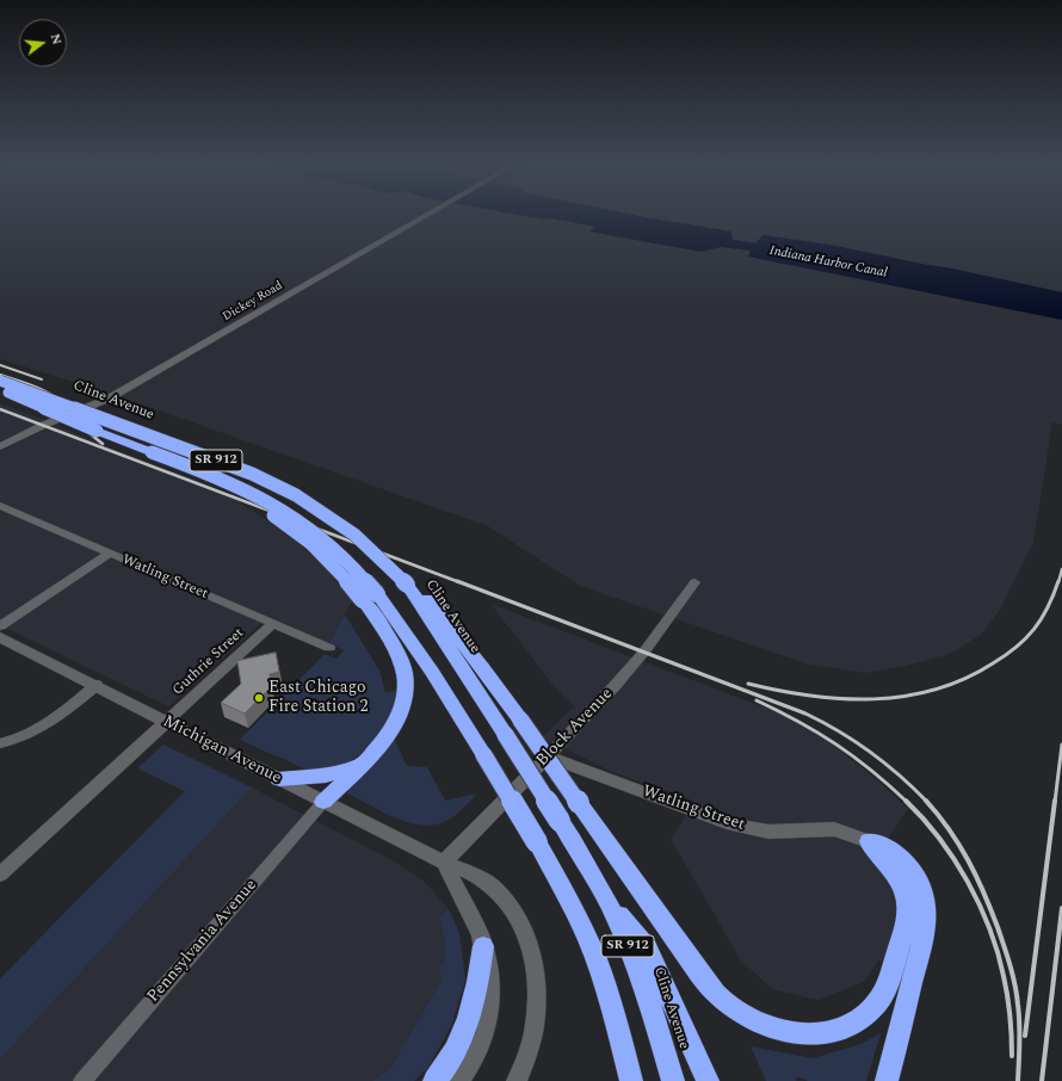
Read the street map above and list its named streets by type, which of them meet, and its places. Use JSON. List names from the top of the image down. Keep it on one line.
{"streets":{"highway":["Cline Avenue","SR 912"],"main road":["Dickey Road","Watling Street","Block Avenue","Michigan Avenue"],"street":["Guthrie Street","Pennsylvania Avenue"]},"crossings":[["Watling Street","Guthrie Street"],["Watling Street","Block Avenue"],["Guthrie Street","Michigan Avenue"],["Block Avenue","Michigan Avenue"],["Michigan Avenue","Pennsylvania Avenue"]],"water":["Indiana Harbor Canal"],"places":["East Chicago Fire Station 2"],"north":"right"}
